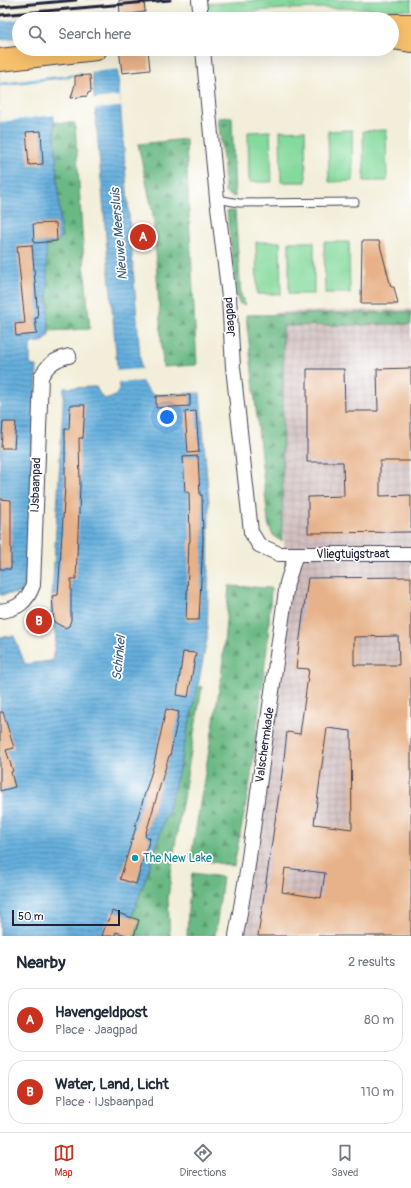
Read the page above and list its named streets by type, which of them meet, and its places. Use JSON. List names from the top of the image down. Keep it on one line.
{"streets":{"street":["Jaagpad","IJsbaanpad","Vliegtuigstraat","Valschermkade"]},"crossings":[["Jaagpad","Vliegtuigstraat"],["Jaagpad","Valschermkade"],["Vliegtuigstraat","Valschermkade"]],"water":["Nieuwe Meersluis","Schinkel"],"places":["The New Lake"],"scale_bar":"50 m","page":{"search":"Search here","pins":["A","B"],"scale":"50 m","heading":["Nearby","2 results"],"list":[{"mark":"A","name":"Havengeldpost","note":"Place · Jaagpad","value":"80 m"},{"mark":"B","name":"Water, Land, Licht","note":"Place · IJsbaanpad","value":"110 m"}],"nav":["Map","Directions","Saved"]}}
